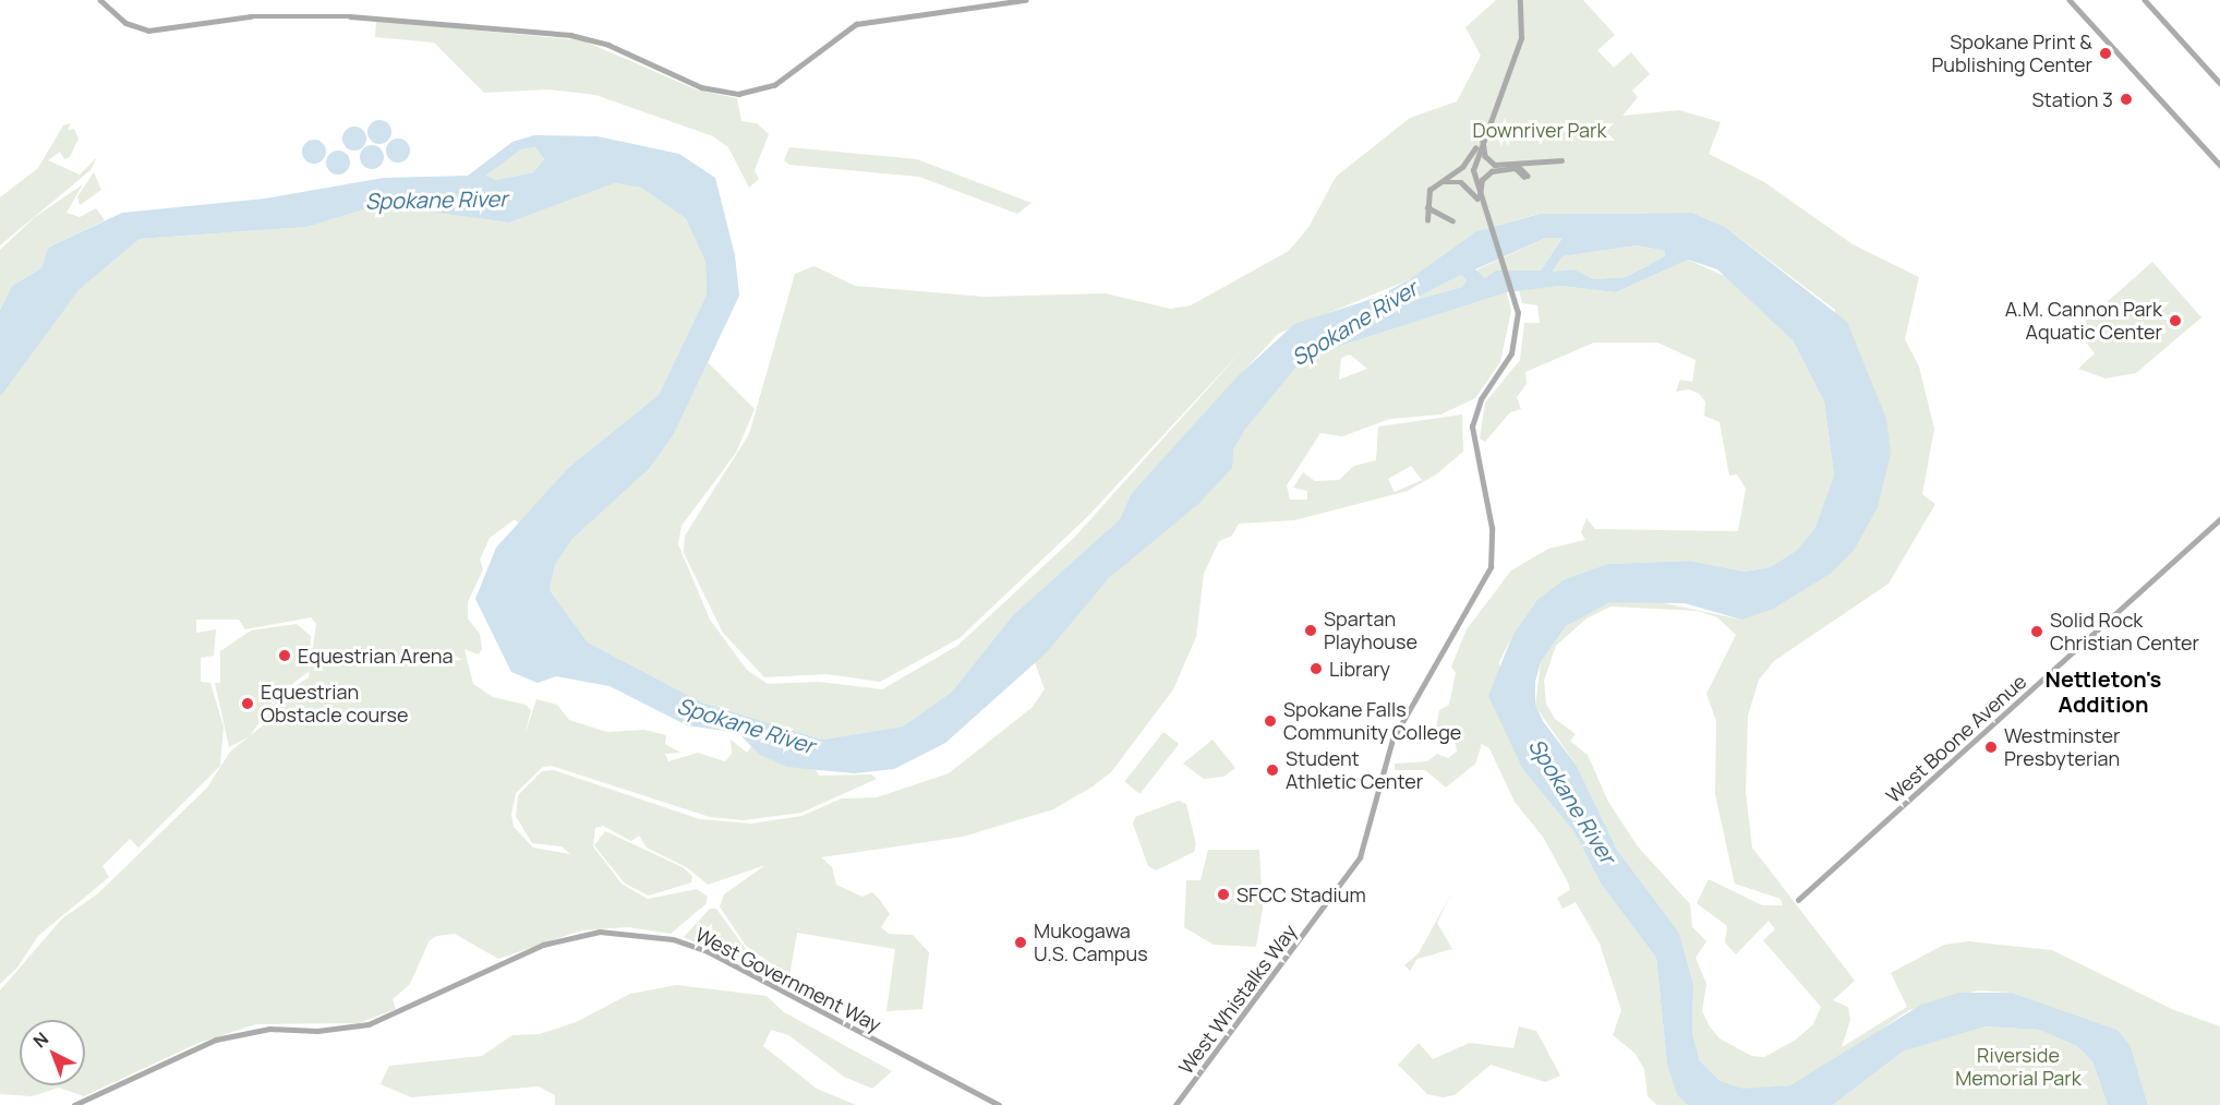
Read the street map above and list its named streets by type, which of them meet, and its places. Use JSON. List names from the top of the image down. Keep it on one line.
{"streets":{"main road":["West Boone Avenue","West Government Way","West Whistalks Way"]},"districts":["Nettleton's Addition"],"water":["Spokane River"],"parks":["Downriver Park","Riverside Memorial Park"],"places":["Spokane Print & Publishing Center","Station 3","A.M. Cannon Park Aquatic Center","Spartan Playhouse","Solid Rock Christian Center","Equestrian Arena","Library","Equestrian Obstacle course","Spokane Falls Community College","Westminster Presbyterian","Student Athletic Center","SFCC Stadium","Mukogawa U.S. Campus"],"north":"top left"}
